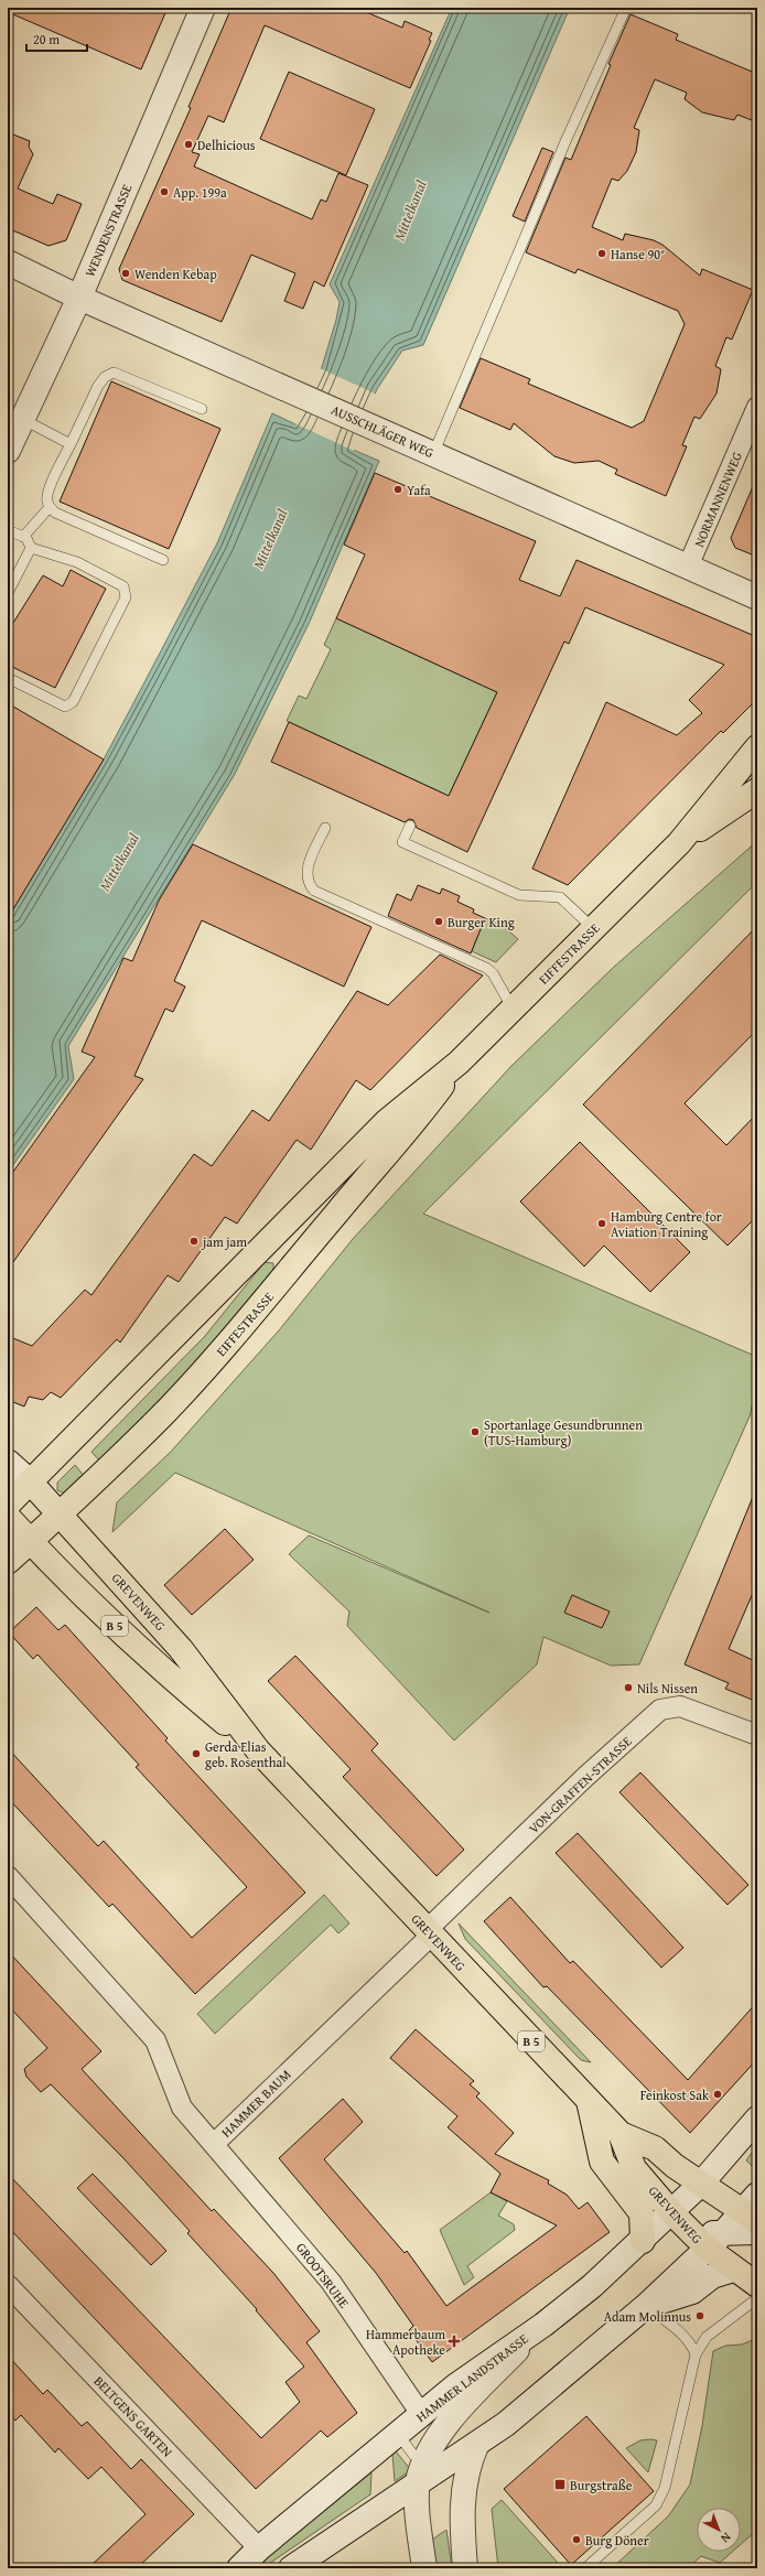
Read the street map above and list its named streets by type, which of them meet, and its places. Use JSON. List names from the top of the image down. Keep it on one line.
{"streets":{"main road":["EIFFESTRASSE","GREVENWEG","B 5"],"street":["WENDENSTRASSE","AUSSCHLÄGER WEG","NORMANNENWEG","VON-GRAFFEN-STRASSE","HAMMER BAUM","GROOTSRUHE","HAMMER LANDSTRASSE","BELTGENS GARTEN"]},"crossings":[["WENDENSTRASSE","AUSSCHLÄGER WEG"],["AUSSCHLÄGER WEG","NORMANNENWEG"],["EIFFESTRASSE","GREVENWEG"],["GREVENWEG","B 5"],["GREVENWEG","VON-GRAFFEN-STRASSE"],["GREVENWEG","HAMMER BAUM"],["GREVENWEG","HAMMER LANDSTRASSE"],["B 5","HAMMER LANDSTRASSE"],["VON-GRAFFEN-STRASSE","HAMMER BAUM"],["HAMMER BAUM","GROOTSRUHE"],["GROOTSRUHE","HAMMER LANDSTRASSE"],["HAMMER LANDSTRASSE","BELTGENS GARTEN"]],"water":["Mittelkanal"],"places":{"other":["Delhicious","App. 199a","Hanse 90°","Wenden Kebap","Yafa","Burger King","Hamburg Centre for Aviation Training","jam jam","Sportanlage Gesundbrunnen (TUS-Hamburg)","Nils Nissen","Gerda Elias geb. Rosenthal","Feinkost Sak","Adam Molinnus","Burg Döner"],"health":["Hammerbaum Apotheke"],"transit":["Burgstraße"]},"scale_bar":"20 m","north":"bottom right"}
